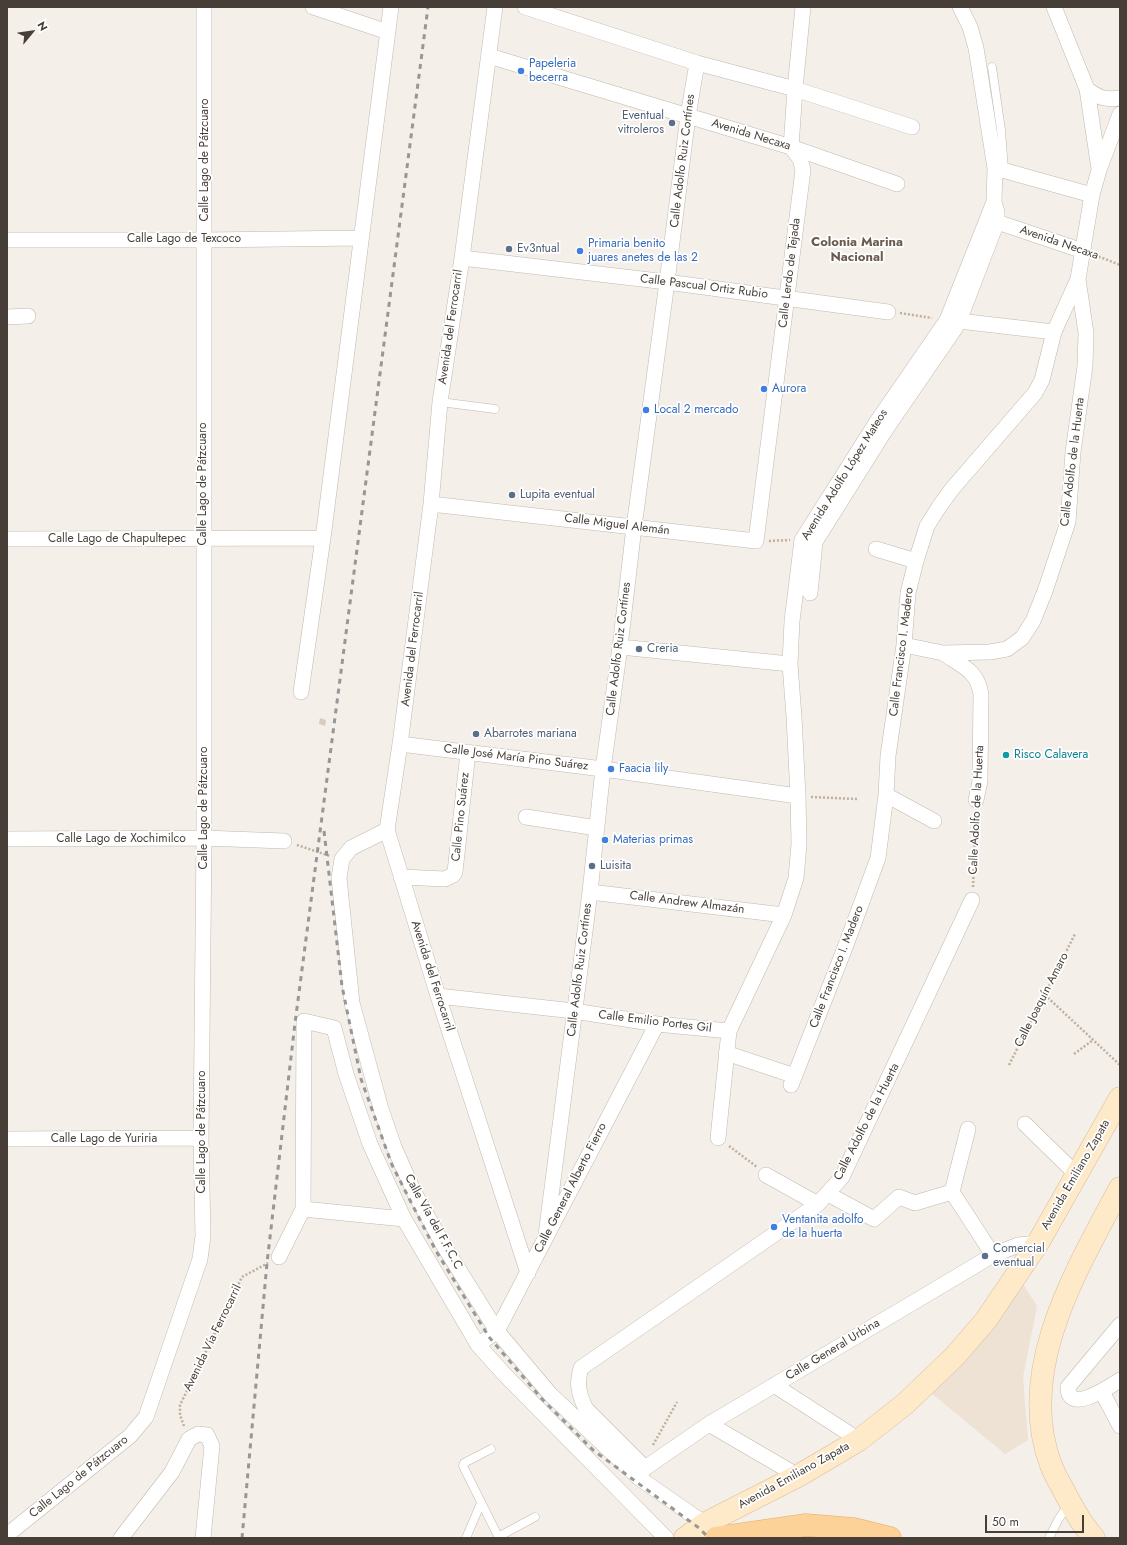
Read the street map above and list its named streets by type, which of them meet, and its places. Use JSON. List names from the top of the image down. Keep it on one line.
{"streets":{"main road":["Avenida Emiliano Zapata"],"street":["Avenida Necaxa","Calle Lago de Pátzcuaro","Calle Adolfo Ruiz Cortínes","Calle Lago de Texcoco","Calle Lerdo de Tejada","Calle Pascual Ortiz Rubio","Avenida del Ferrocarril","Calle Adolfo de la Huerta","Avenida Adolfo López Mateos","Calle Miguel Alemán","Calle Lago de Chapultepec","Calle Francisco I. Madero","Calle José María Pino Suárez","Calle Pino Suárez","Calle Lago de Xochimilco","Calle Andrew Almazán","Calle Emilio Portes Gil","Calle Lago de Yuriria","Calle General Alberto Fierro","Calle Vía del F.F.C.C","Calle General Urbina"],"path":["Calle Joaquín Amaro","Avenida Vía Ferrocarril"]},"crossings":[["Avenida Necaxa","Calle Adolfo Ruiz Cortínes"],["Avenida Necaxa","Calle Lerdo de Tejada"],["Avenida Necaxa","Avenida del Ferrocarril"],["Avenida Necaxa","Calle Francisco I. Madero"],["Calle Lago de Pátzcuaro","Calle Lago de Texcoco"],["Calle Lago de Pátzcuaro","Calle Lago de Chapultepec"],["Calle Lago de Pátzcuaro","Calle Lago de Xochimilco"],["Calle Lago de Pátzcuaro","Calle Lago de Yuriria"],["Calle Adolfo Ruiz Cortínes","Calle Pascual Ortiz Rubio"],["Calle Adolfo Ruiz Cortínes","Calle Miguel Alemán"],["Calle Adolfo Ruiz Cortínes","Calle José María Pino Suárez"],["Calle Adolfo Ruiz Cortínes","Calle Andrew Almazán"],["Calle Adolfo Ruiz Cortínes","Calle Emilio Portes Gil"],["Calle Adolfo Ruiz Cortínes","Calle General Alberto Fierro"],["Calle Lerdo de Tejada","Calle Pascual Ortiz Rubio"],["Calle Lerdo de Tejada","Calle Miguel Alemán"],["Calle Pascual Ortiz Rubio","Avenida del Ferrocarril"],["Avenida del Ferrocarril","Calle Miguel Alemán"],["Avenida del Ferrocarril","Calle José María Pino Suárez"],["Avenida del Ferrocarril","Calle Pino Suárez"],["Avenida del Ferrocarril","Calle Emilio Portes Gil"],["Avenida del Ferrocarril","Calle General Alberto Fierro"],["Calle Adolfo de la Huerta","Calle Francisco I. Madero"],["Calle Adolfo de la Huerta","Calle Vía del F.F.C.C"],["Calle Adolfo de la Huerta","Calle General Urbina"],["Avenida Adolfo López Mateos","Calle Francisco I. Madero"],["Avenida Adolfo López Mateos","Calle José María Pino Suárez"],["Avenida Adolfo López Mateos","Calle Andrew Almazán"],["Avenida Adolfo López Mateos","Calle Emilio Portes Gil"],["Calle José María Pino Suárez","Calle Pino Suárez"],["Calle Emilio Portes Gil","Calle General Alberto Fierro"],["Avenida Emiliano Zapata","Calle Vía del F.F.C.C"],["Avenida Emiliano Zapata","Calle General Urbina"],["Calle General Alberto Fierro","Calle Vía del F.F.C.C"],["Calle Vía del F.F.C.C","Calle General Urbina"]],"districts":["Colonia Marina Nacional"],"places":["Papeleria becerra","Eventual vitroleros","Ev3ntual","Primaria benito juares anetes de las 2","Aurora","Local 2 mercado","Lupita eventual","Creria","Abarrotes mariana","Risco Calavera","Faacia lily","Materias primas","Luisita","Ventanita adolfo de la huerta","Comercial eventual"],"scale_bar":"50 m","north":"top right"}
